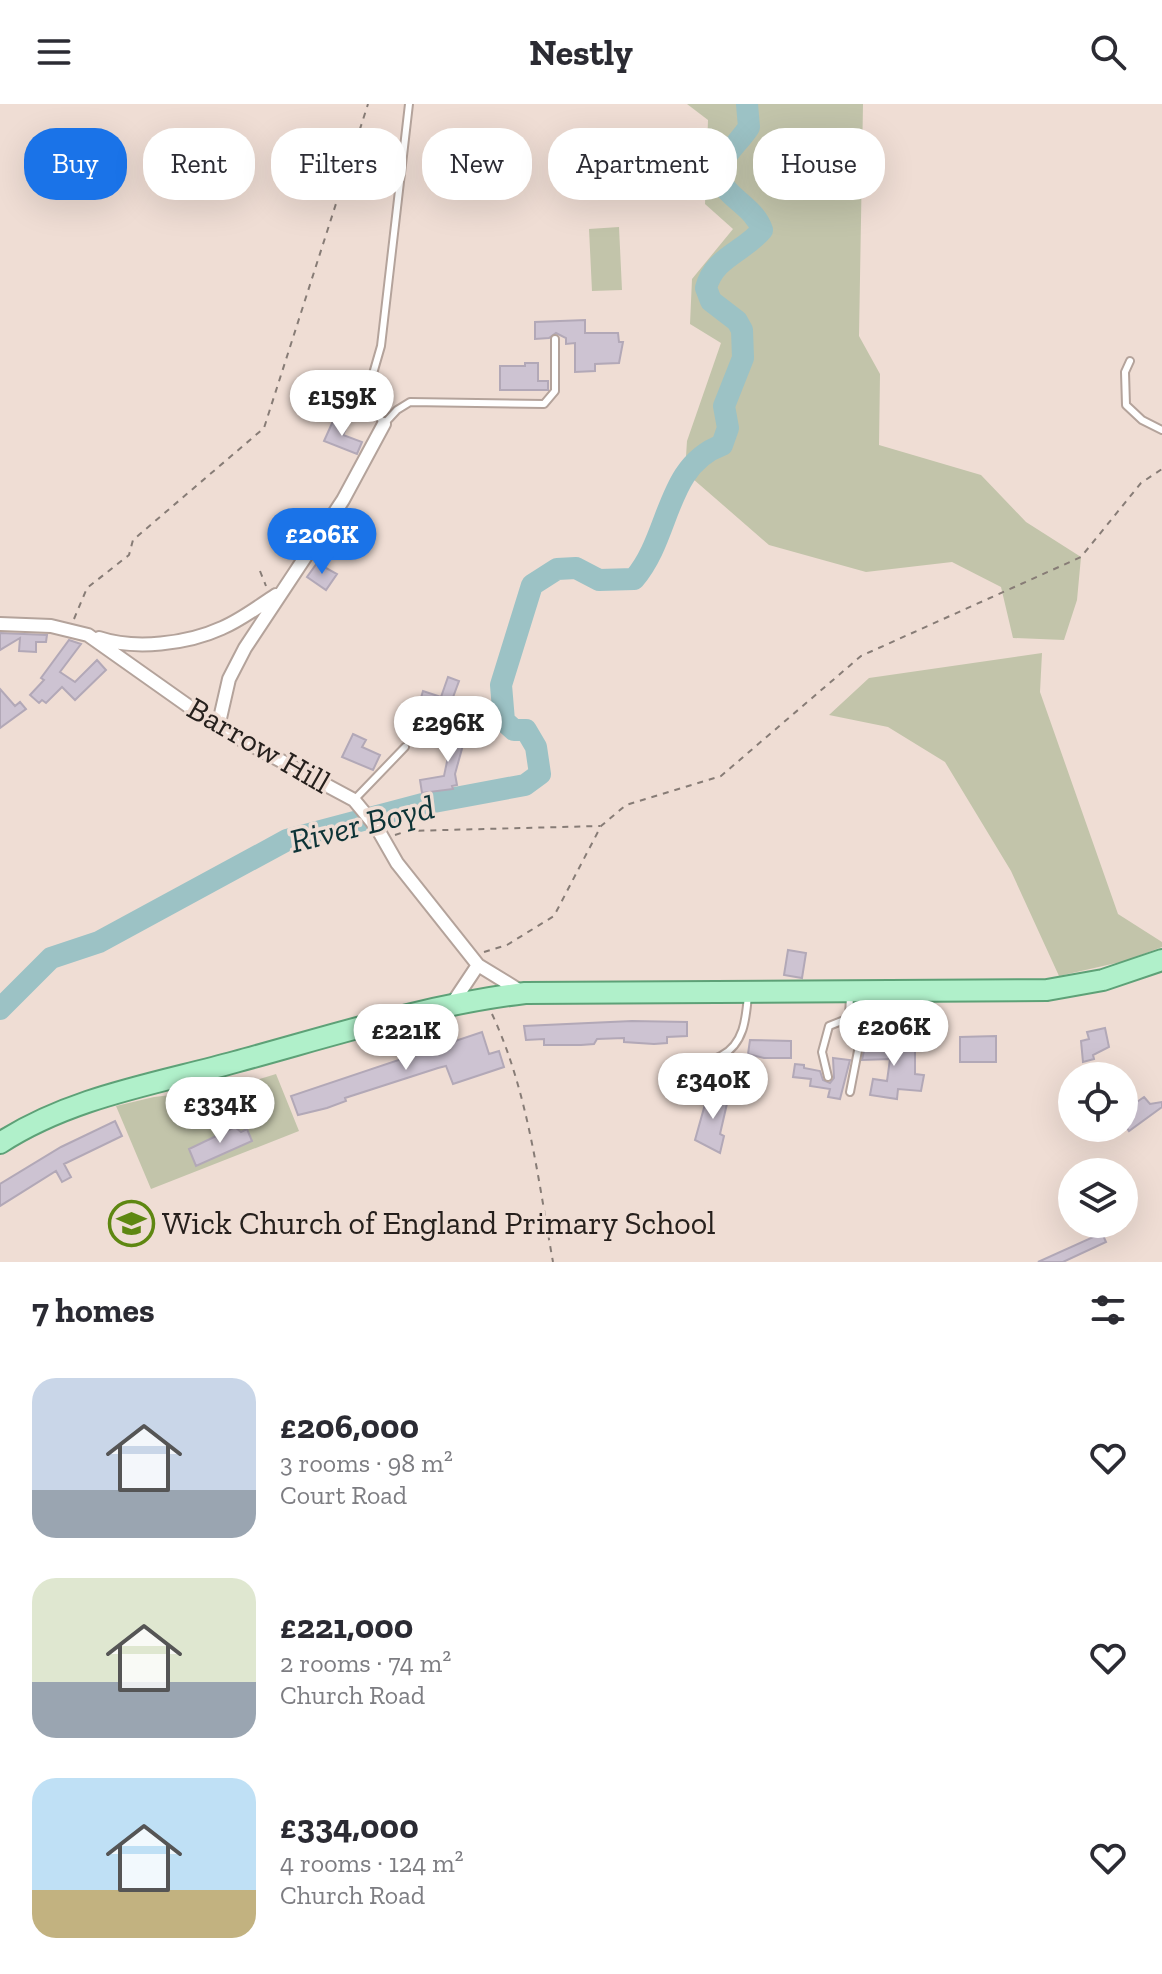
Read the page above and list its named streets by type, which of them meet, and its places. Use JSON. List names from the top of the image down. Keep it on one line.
{"streets":{"street":["Barrow Hill"]},"water":["River Boyd"],"places":{"school or university":["Wick Church of England Primary School"]},"page":{"header":"Nestly","chip":["Buy","Rent","Filters","New","Apartment","House"],"price":["£159K","£206K","£296K","£206K","£221K","£340K","£334K"],"heading":"7 homes","list":[{"name":"£206,000","note":"3 rooms · 98 m² · Court Road"},{"name":"£221,000","note":"2 rooms · 74 m² · Church Road"},{"name":"£334,000","note":"4 rooms · 124 m² · Church Road"}]}}
